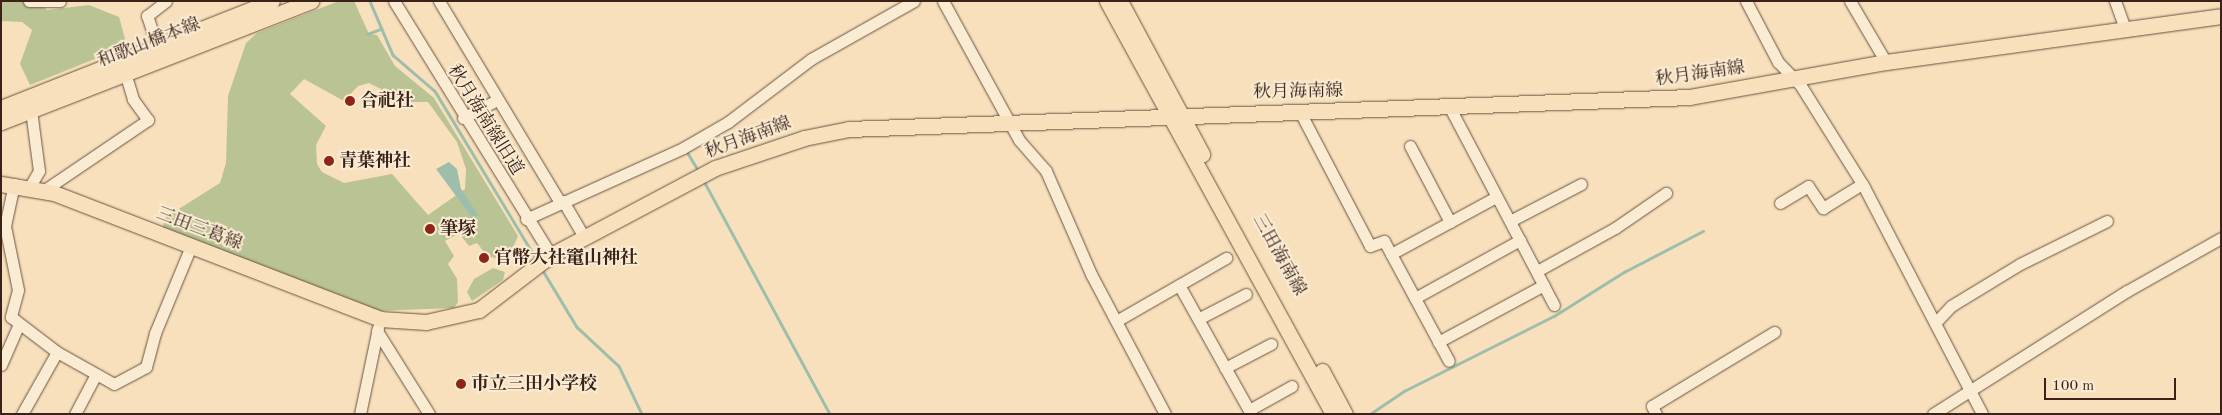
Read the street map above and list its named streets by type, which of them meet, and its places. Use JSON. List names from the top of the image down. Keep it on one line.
{"streets":{"main road":["和歌山橋本線","秋月海南線","三田三葛線","三田海南線"],"street":["秋月海南線旧道"]},"crossings":[["秋月海南線","秋月海南線旧道"],["秋月海南線","三田三葛線"],["秋月海南線","三田海南線"]],"places":["合祀社","青葉神社","筆塚","官幣大社竃山神社","市立三田小学校"],"scale_bar":"100 m"}
